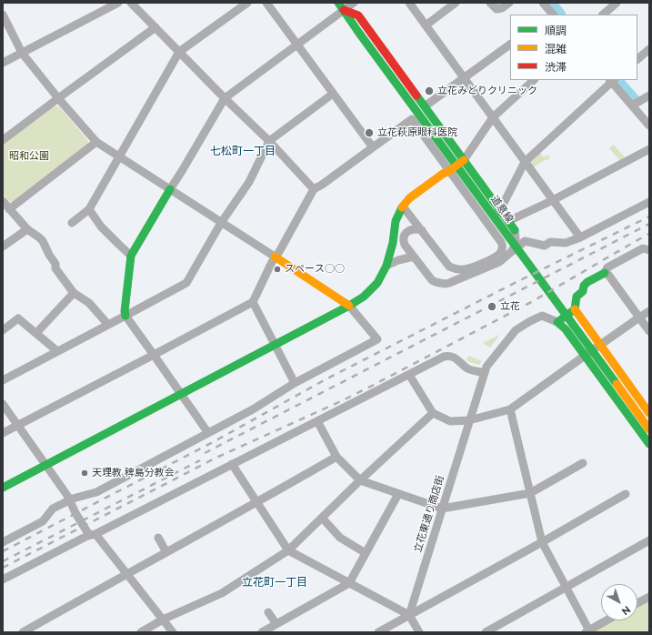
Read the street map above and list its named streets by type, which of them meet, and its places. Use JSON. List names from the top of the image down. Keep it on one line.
{"streets":{"street":["道意線","立花東通り商店街"]},"districts":["七松町一丁目","立花町一丁目"],"parks":["昭和公園"],"places":["立花みどりクリニック","立花萩原眼科医院","スペース○○","立花","天理教 稗島分教会"],"legend":["順調","混雑","渋滞"],"north":"bottom right"}
